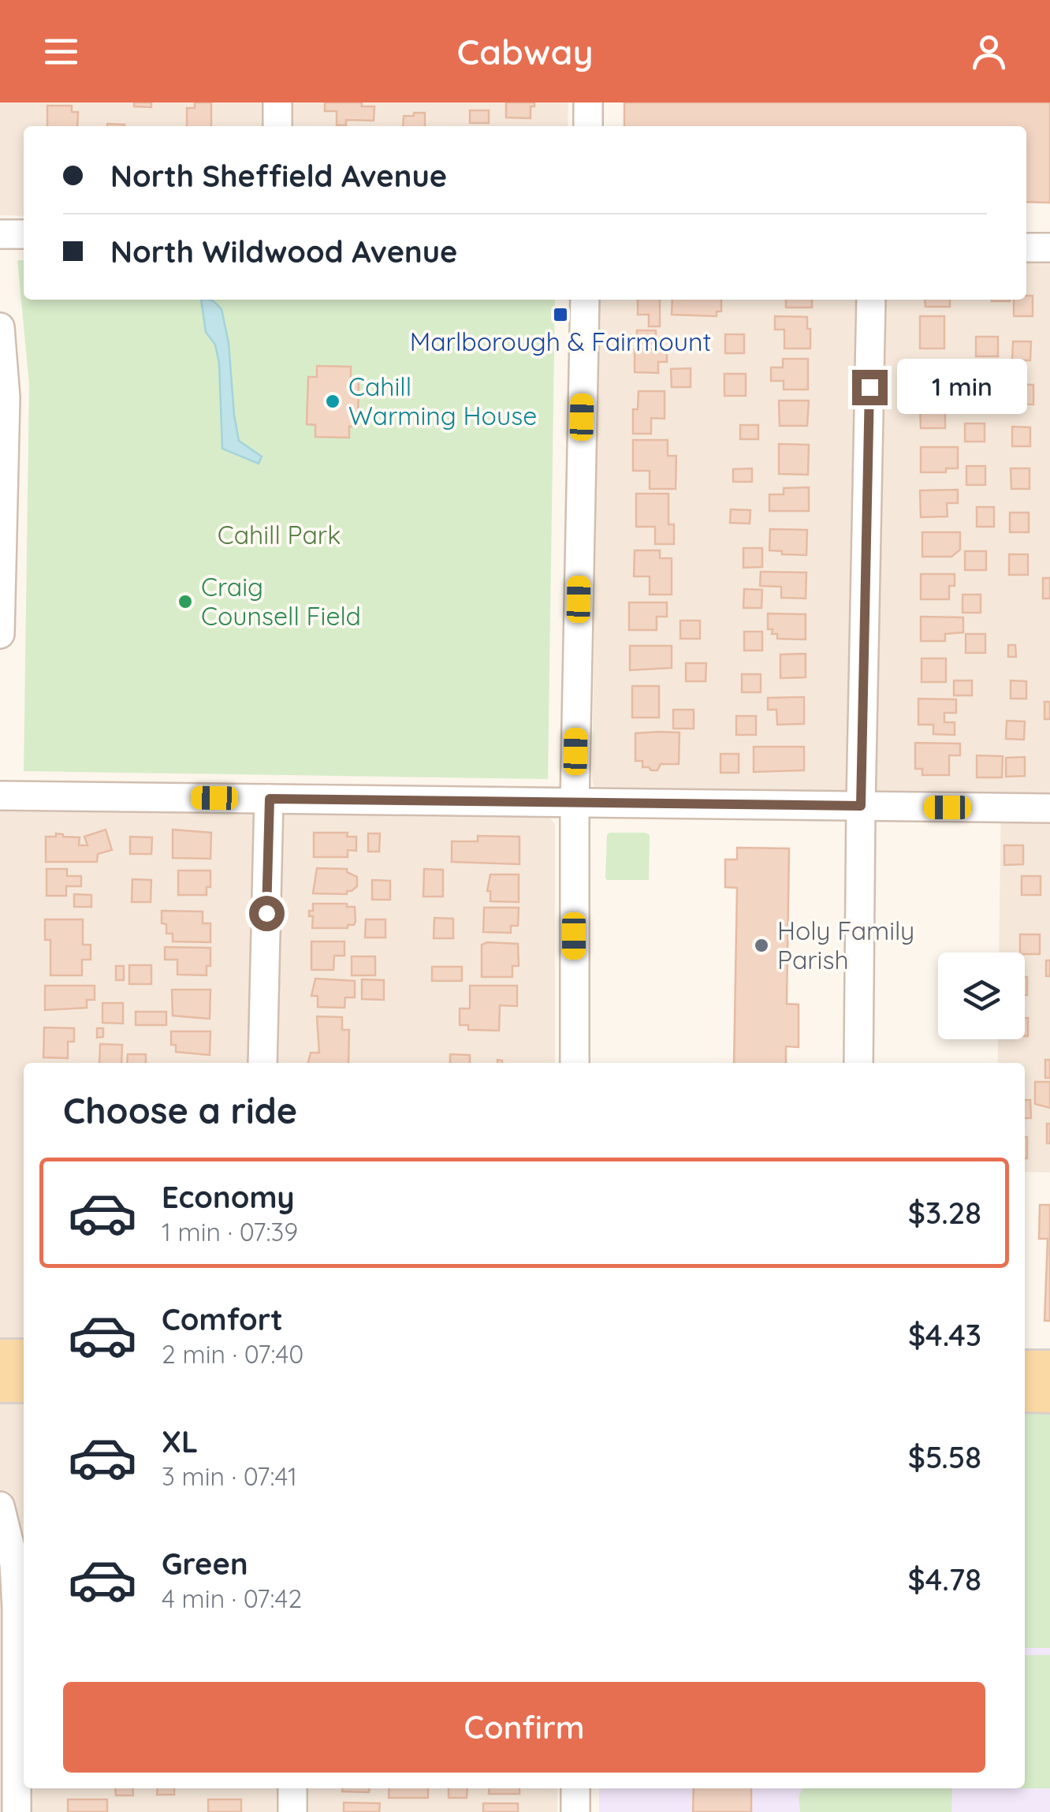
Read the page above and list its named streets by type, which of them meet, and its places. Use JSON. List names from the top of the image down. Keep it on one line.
{"parks":["Cahill Park"],"places":{"transit":["Marlborough & Fairmount"],"other":["Cahill Warming House","Craig Counsell Field","Holy Family Parish"]},"page":{"header":"Cabway","banner":["North Sheffield Avenue","North Wildwood Avenue"],"bubble":"1 min","heading":"Choose a ride","list":[{"name":"Economy","note":"1 min · 07:39","value":"$3.28"},{"name":"Comfort","note":"2 min · 07:40","value":"$4.43"},{"name":"XL","note":"3 min · 07:41","value":"$5.58"},{"name":"Green","note":"4 min · 07:42","value":"$4.78"}],"buttons":"Confirm"}}
